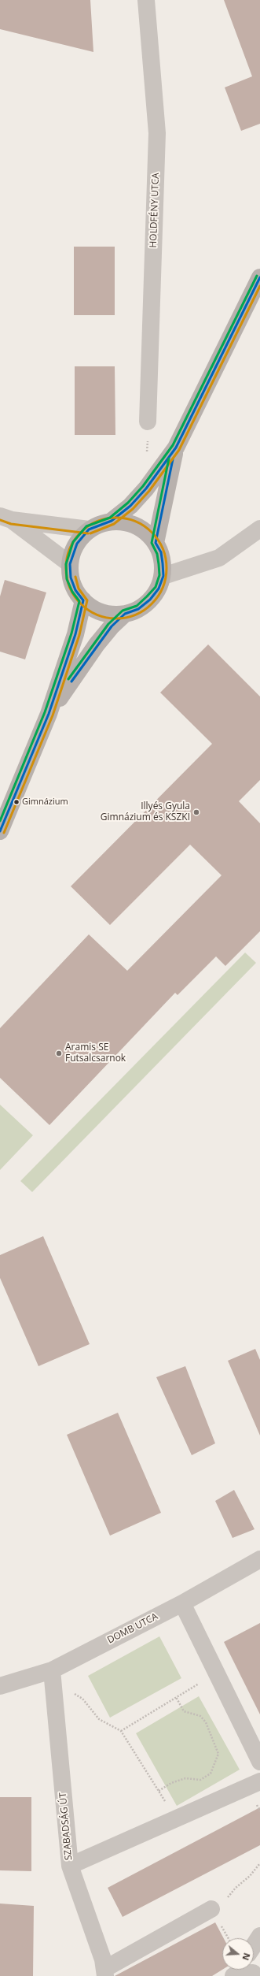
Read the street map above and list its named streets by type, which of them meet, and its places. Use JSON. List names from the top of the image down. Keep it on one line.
{"streets":{"street":["HOLDFÉNY UTCA","DOMB UTCA","SZABADSÁG ÚT"]},"crossings":[["DOMB UTCA","SZABADSÁG ÚT"]],"places":["Gimnázium","Illyés Gyula Gimnázium és KSZKI","Aramis SE Futsalcsarnok"],"north":"right"}
